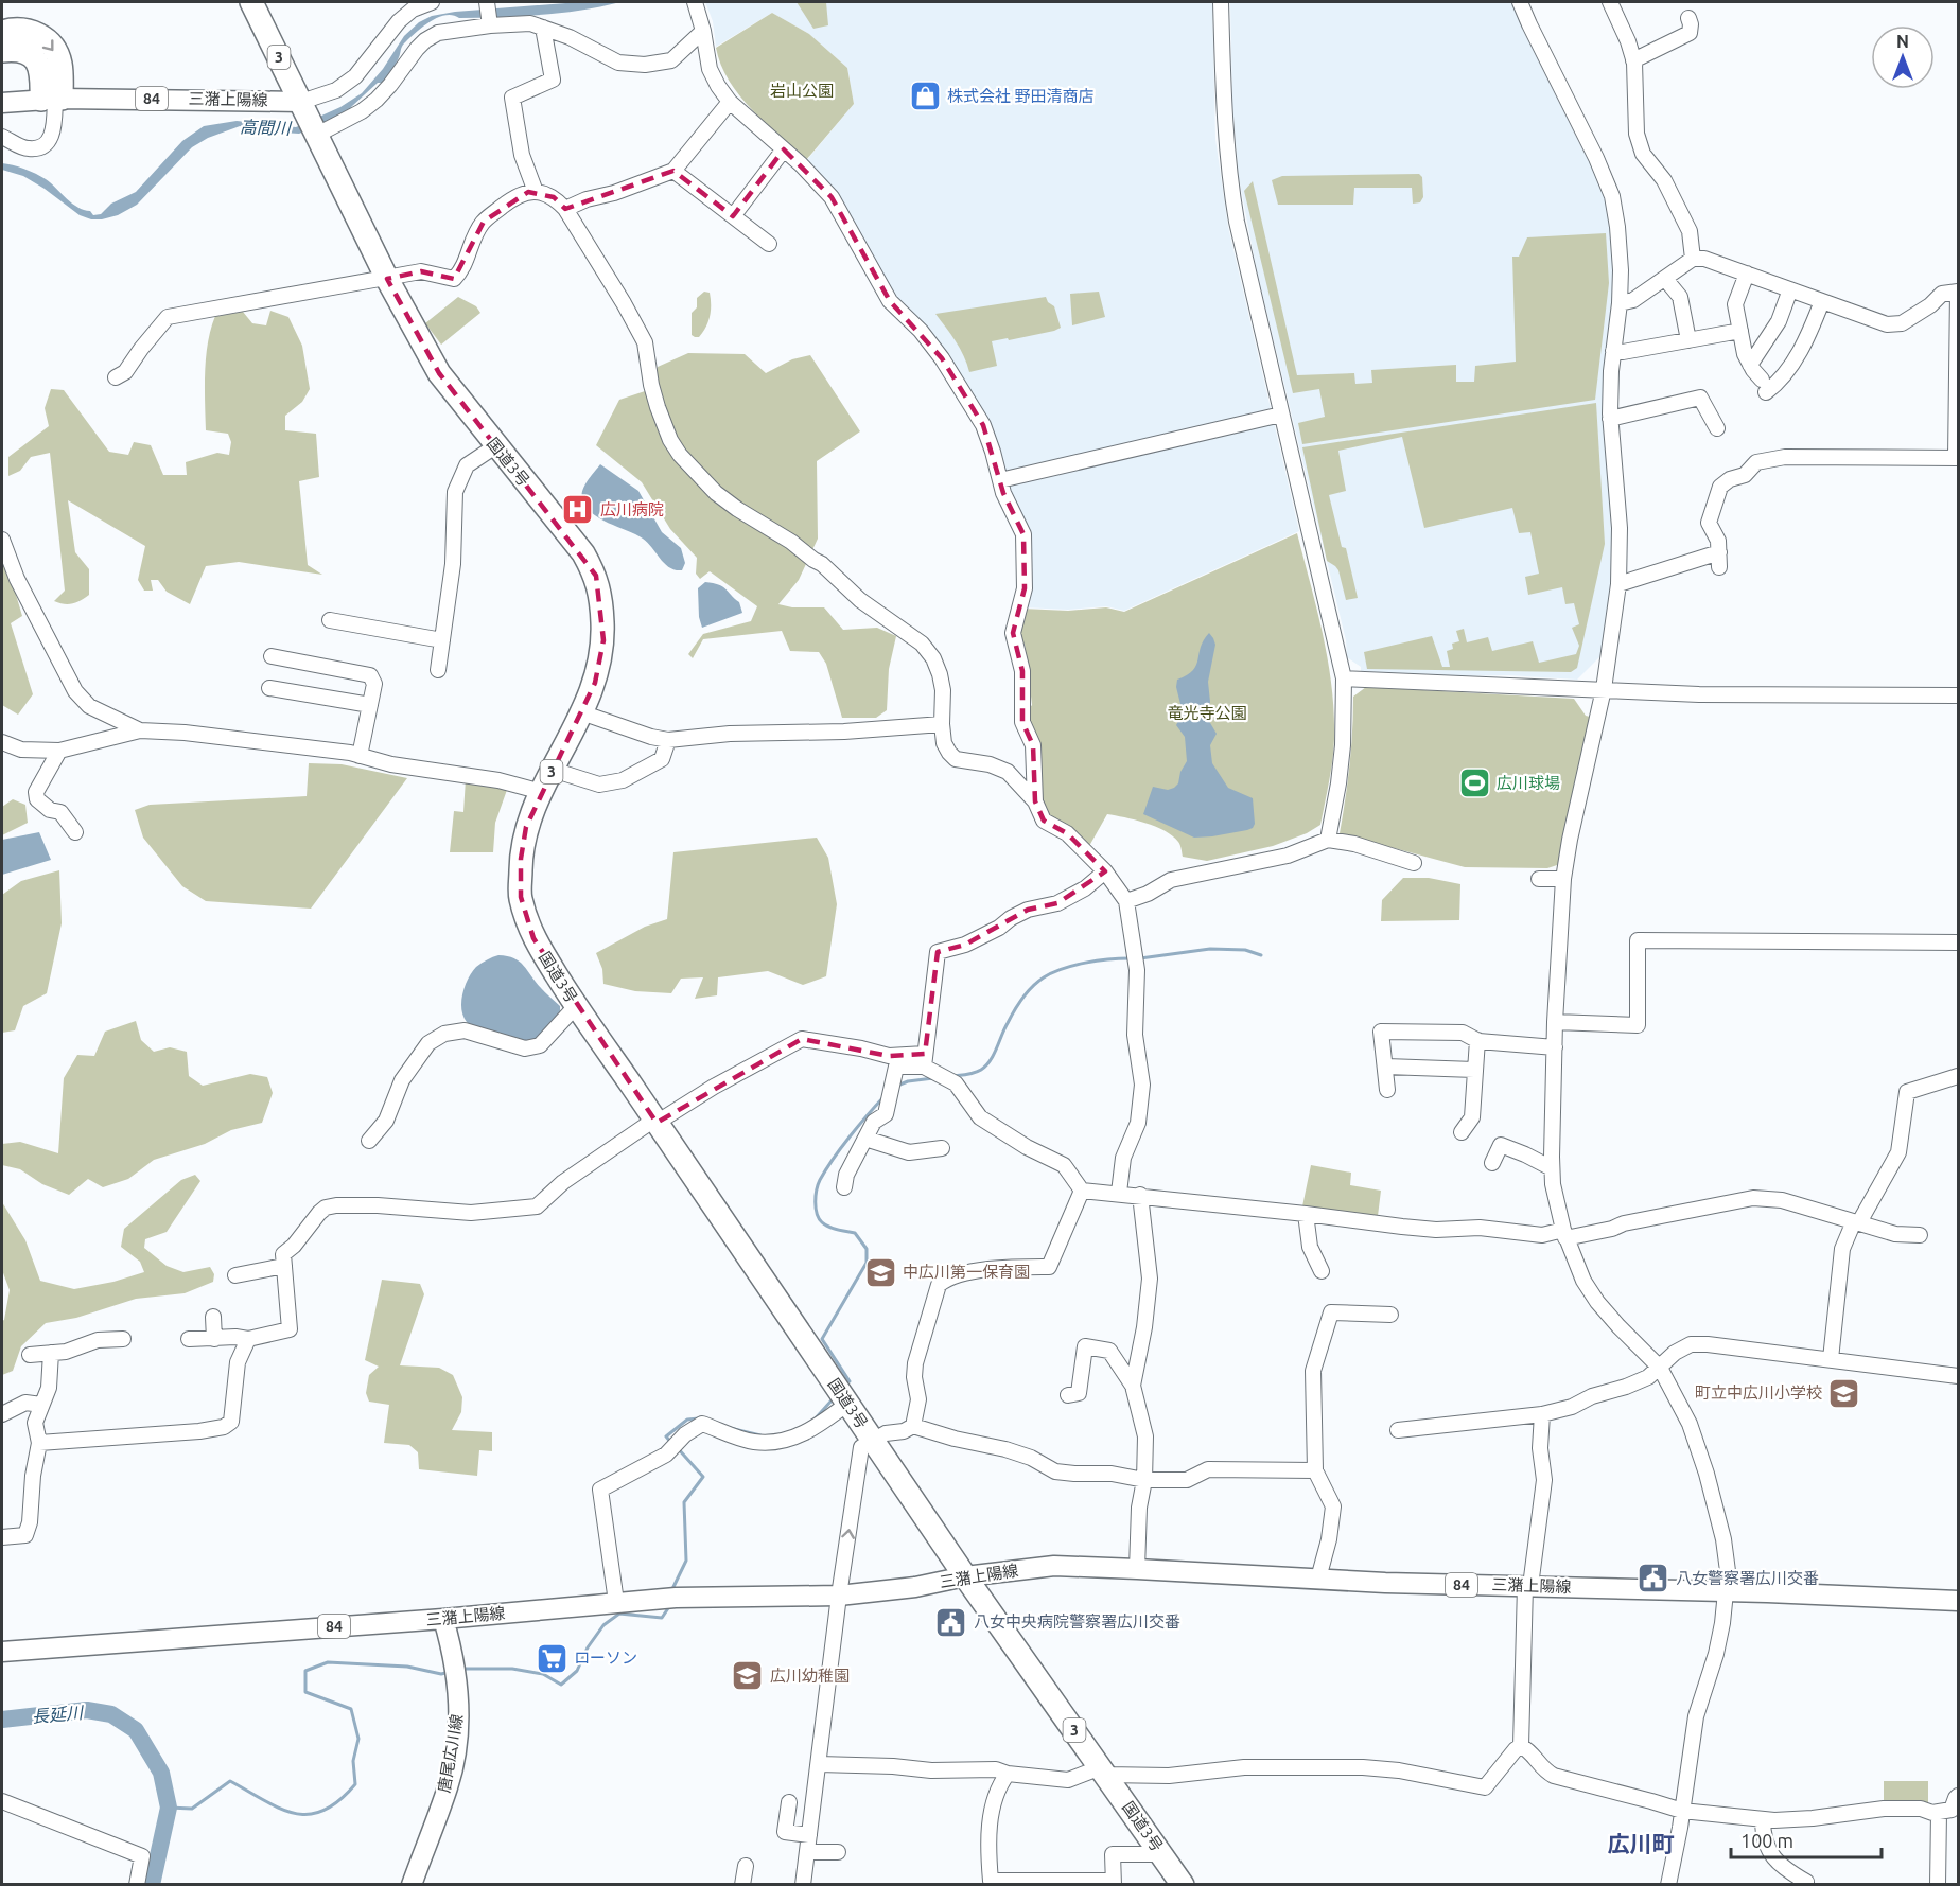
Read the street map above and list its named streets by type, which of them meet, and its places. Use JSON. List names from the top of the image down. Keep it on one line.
{"streets":{"highway":["3","国道3号"],"main road":["84","三潴上陽線","唐尾広川線"]},"crossings":[["三潴上陽線","国道3号"],["三潴上陽線","唐尾広川線"]],"districts":["広川町"],"water":["高間川","長延川"],"parks":["岩山公園","竜光寺公園"],"places":{"shop":["株式会社 野田清商店"],"hospital":["広川病院"],"sports":["広川球場"],"school or university":["中広川第一保育園","町立中広川小学校","広川幼稚園"],"public building":["八女警察署広川交番","八女中央病院警察署広川交番"],"supermarket":["ローソン"]},"scale_bar":"100 m","north":"top"}
